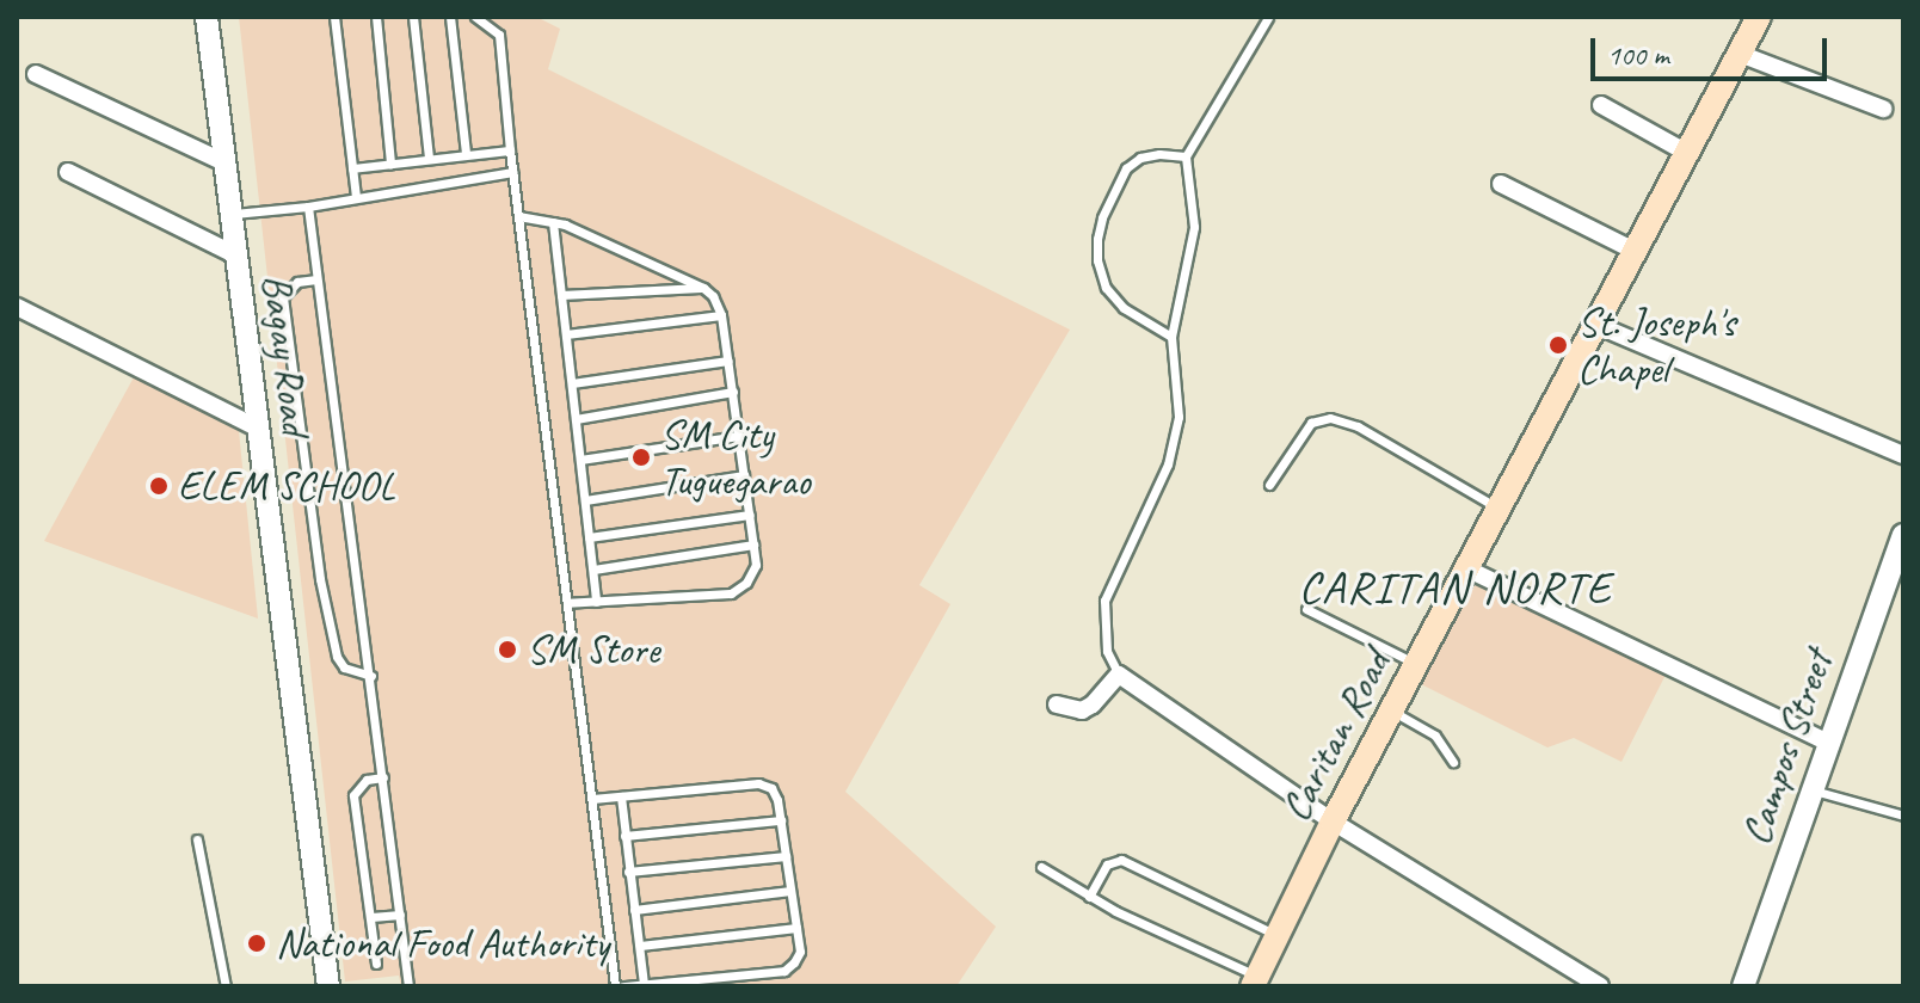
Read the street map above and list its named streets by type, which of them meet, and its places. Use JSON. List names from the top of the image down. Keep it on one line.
{"streets":{"main road":["Caritan Road"],"street":["Bagay Road","Campos Street"]},"districts":["CARITAN NORTE"],"places":["St. Joseph's Chapel","SM City Tuguegarao","ELEM SCHOOL","SM Store","National Food Authority"],"scale_bar":"100 m"}
